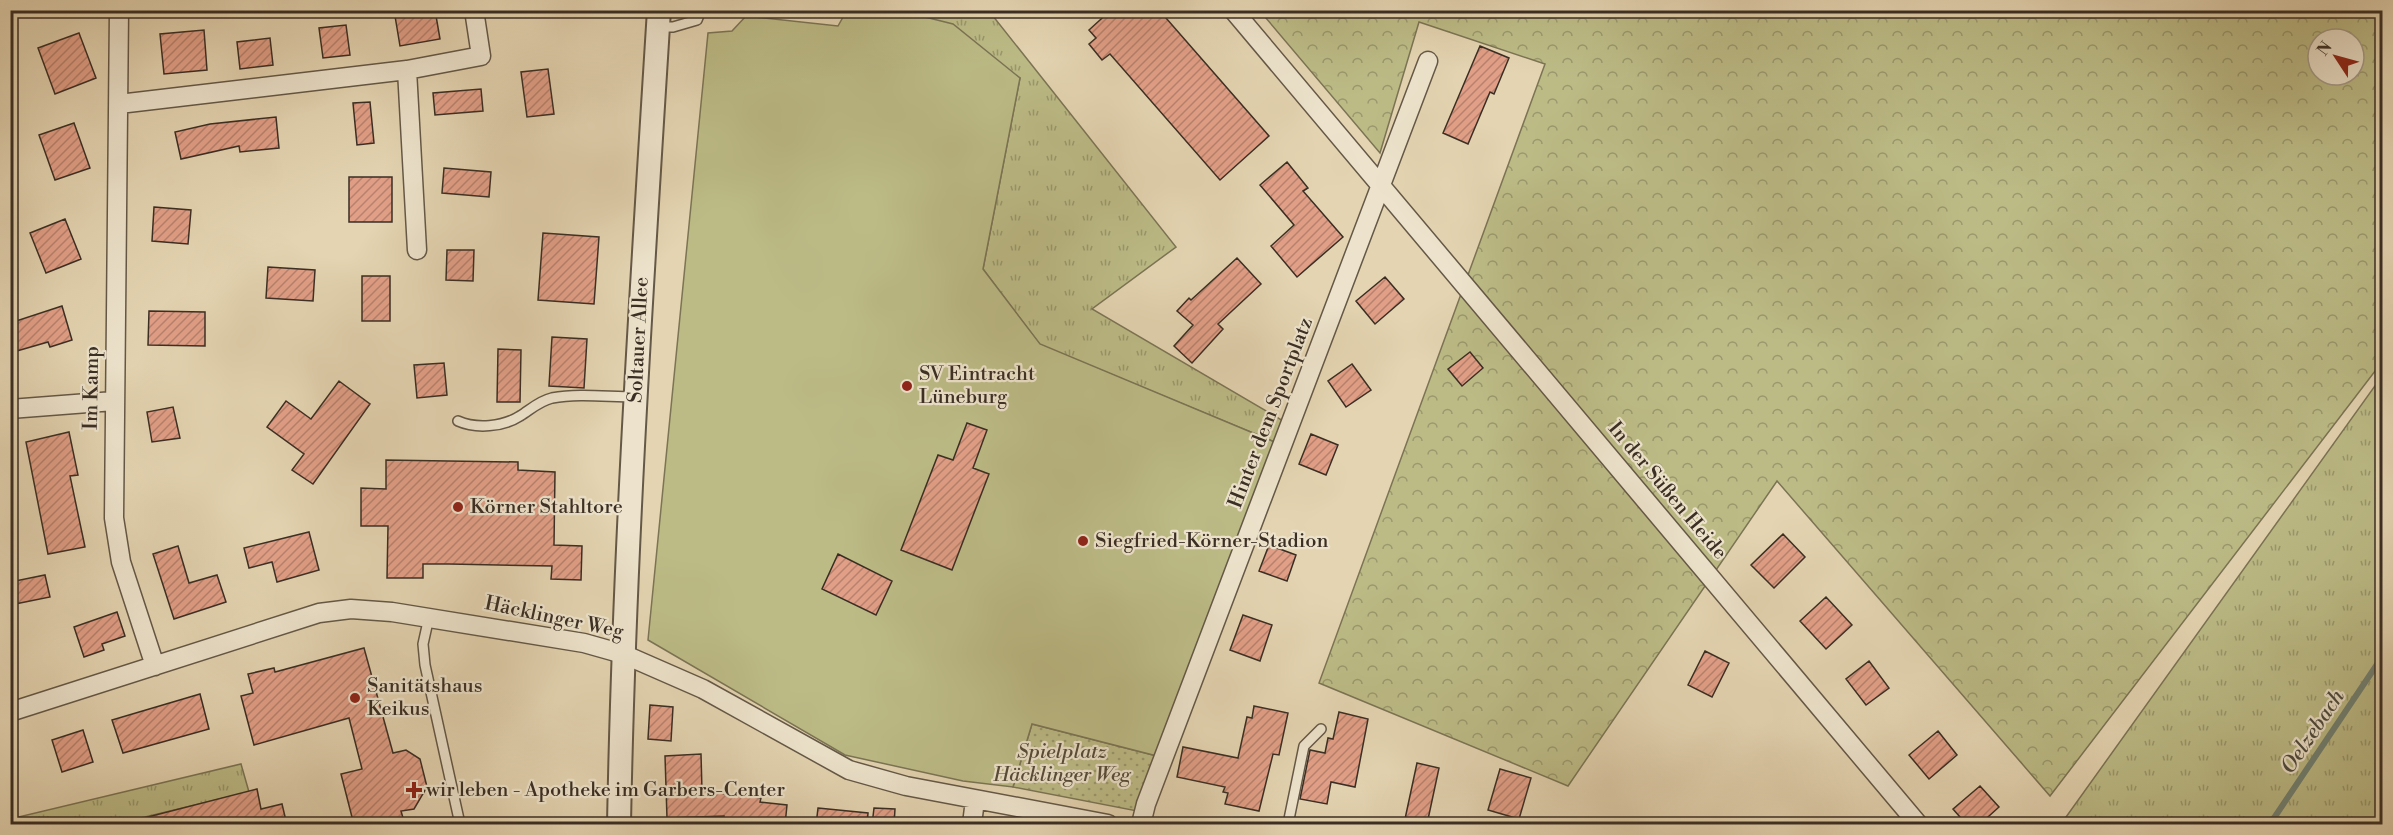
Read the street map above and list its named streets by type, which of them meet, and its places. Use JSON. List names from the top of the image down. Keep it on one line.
{"streets":{"street":["Soltauer Allee","Im Kamp","Hinter dem Sportplatz","In der Süßen Heide","Häcklinger Weg"]},"crossings":[["Soltauer Allee","Häcklinger Weg"],["Im Kamp","Häcklinger Weg"],["Hinter dem Sportplatz","In der Süßen Heide"]],"water":["Oelzebach"],"parks":["Spielplatz Häcklinger Weg"],"places":{"other":["SV Eintracht Lüneburg","Körner Stahltore","Siegfried-Körner-Stadion","Sanitätshaus Keikus"],"health":["wir leben - Apotheke im Garbers-Center"]},"north":"top left"}
